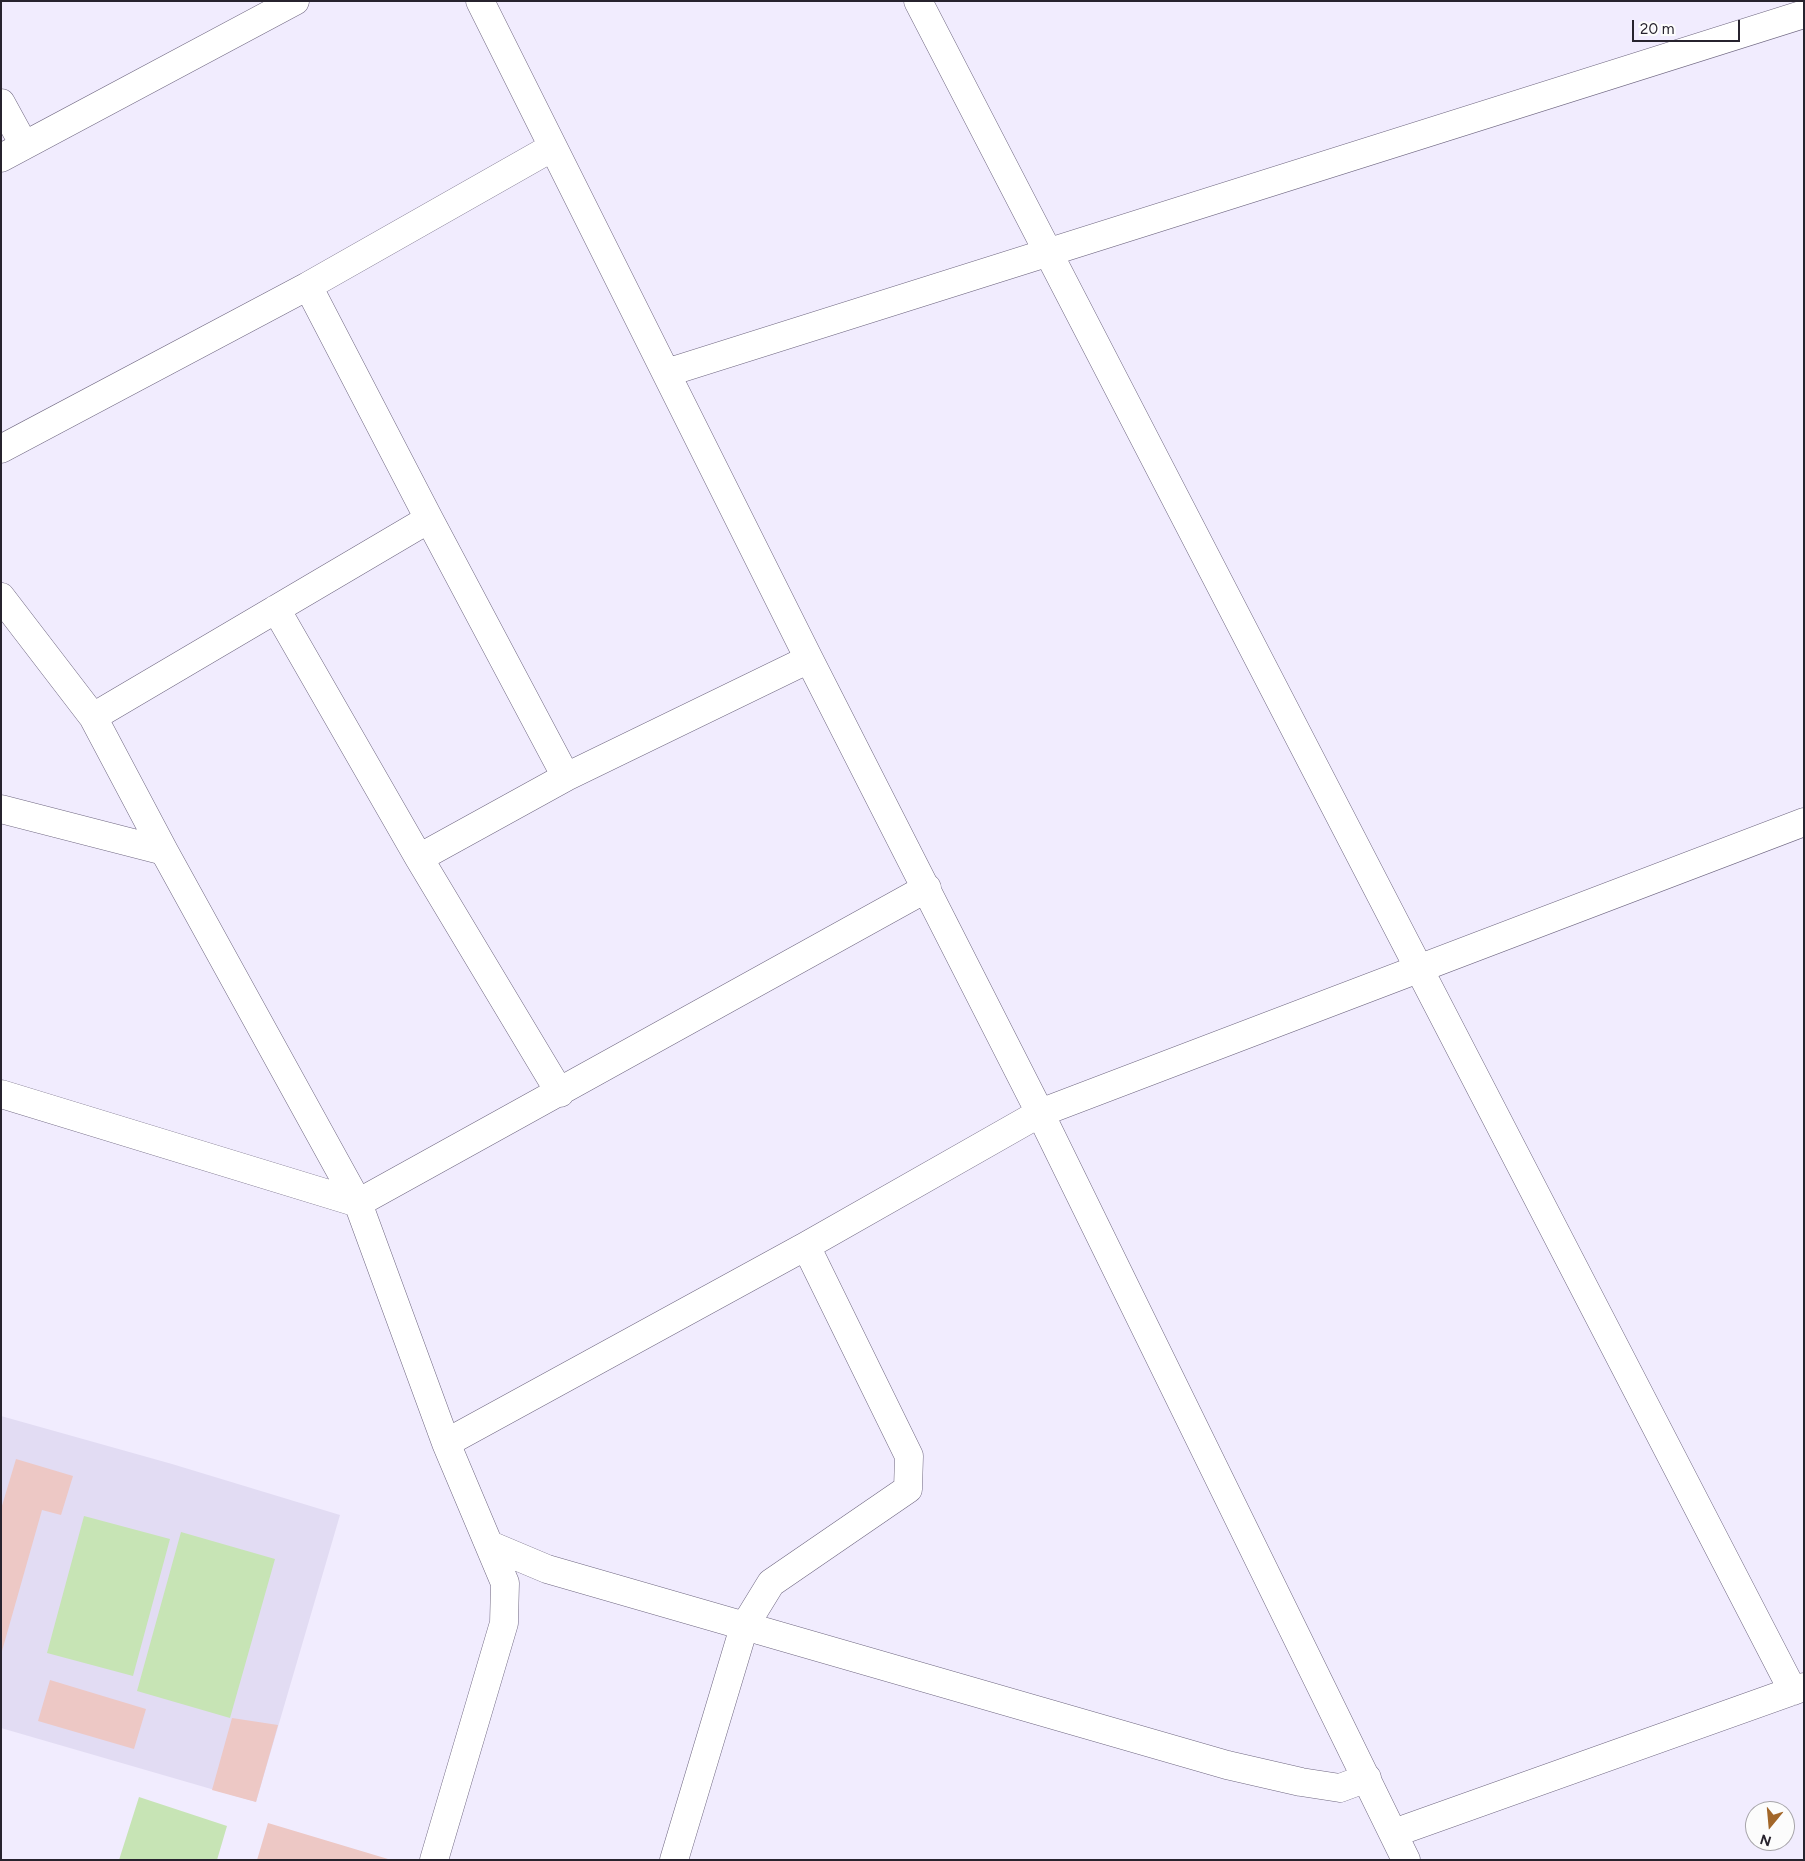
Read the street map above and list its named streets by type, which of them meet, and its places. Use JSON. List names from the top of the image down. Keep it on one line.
{"scale_bar":"20 m","north":"bottom"}
